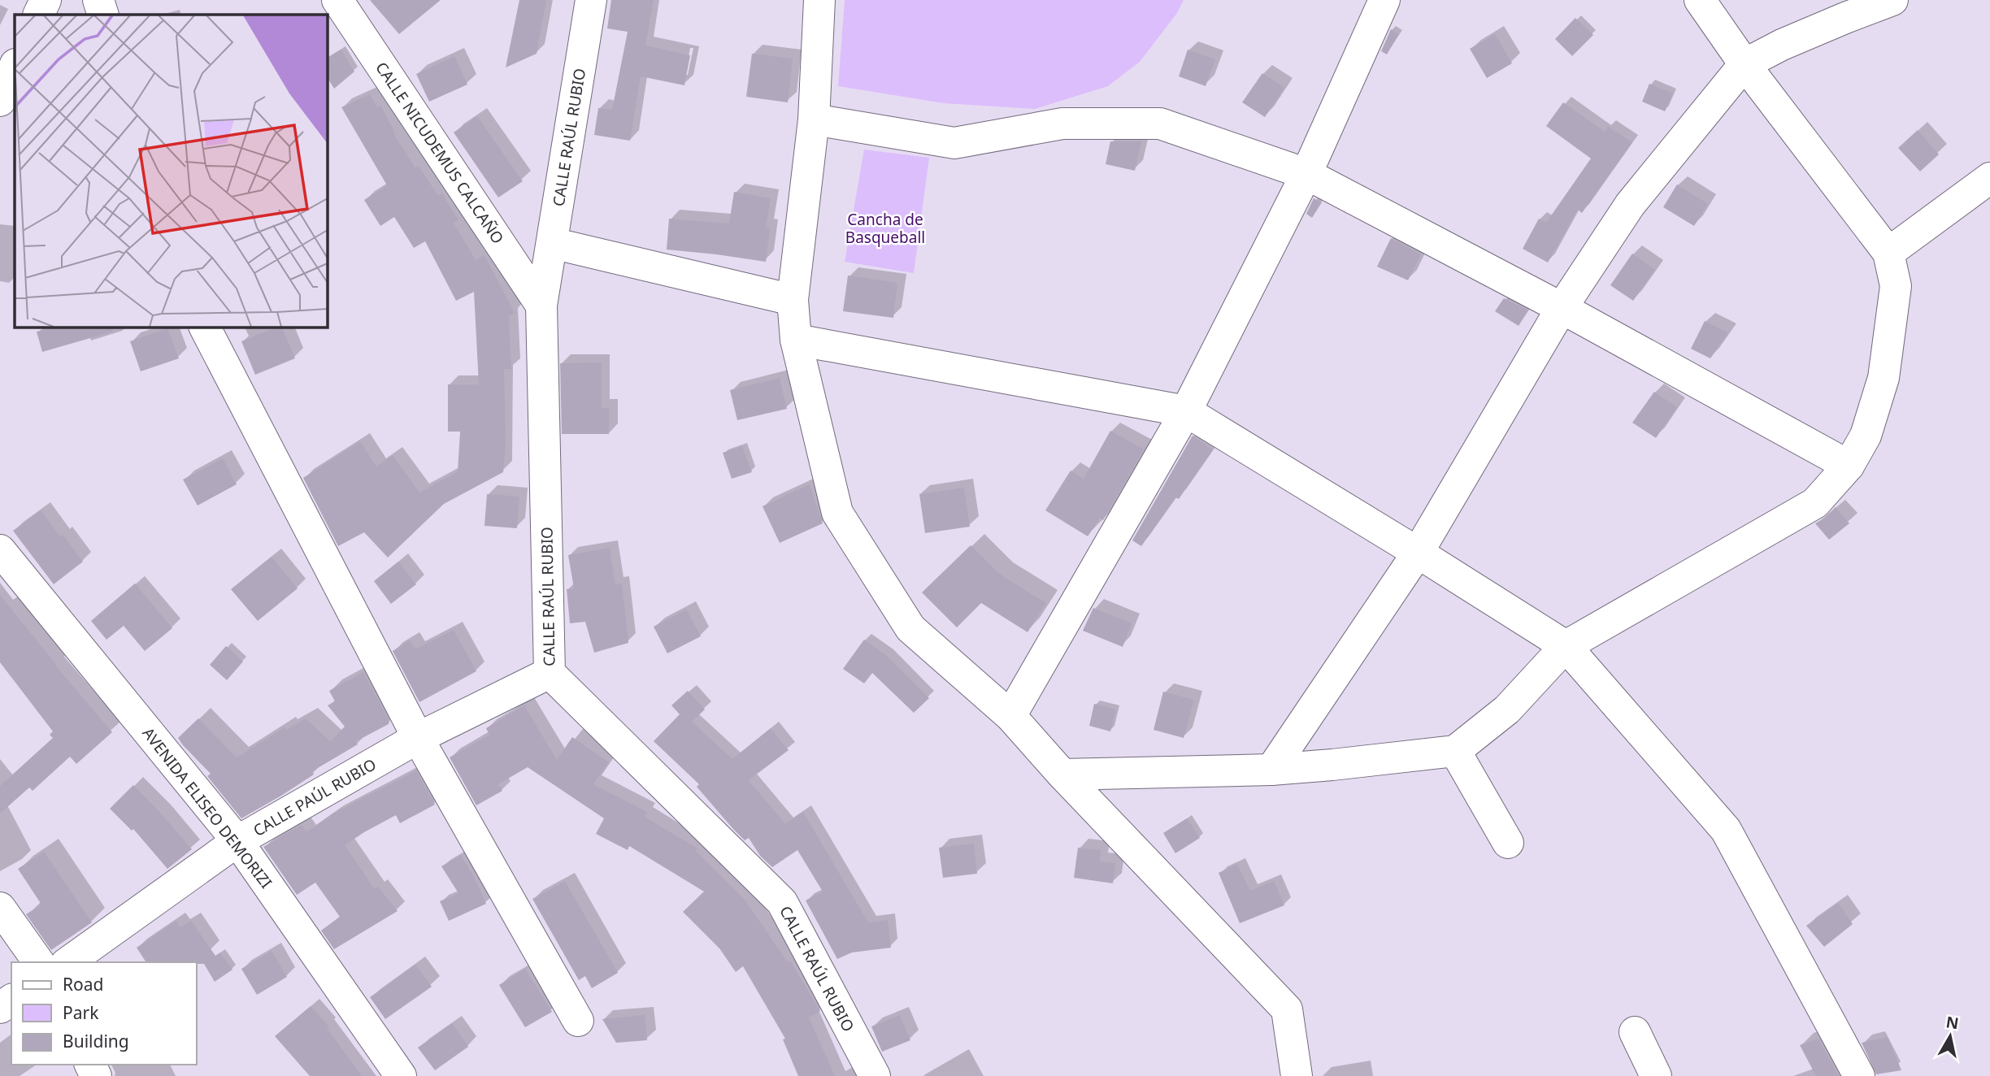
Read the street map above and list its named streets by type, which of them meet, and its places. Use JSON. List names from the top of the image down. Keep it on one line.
{"streets":{"street":["CALLE RAÚL RUBIO","CALLE NICUDEMUS CALCAÑO","CALLE PAÚL RUBIO","AVENIDA ELISEO DEMORIZI"]},"crossings":[["CALLE RAÚL RUBIO","CALLE NICUDEMUS CALCAÑO"],["CALLE RAÚL RUBIO","CALLE PAÚL RUBIO"],["CALLE PAÚL RUBIO","AVENIDA ELISEO DEMORIZI"]],"parks":["Cancha de Basqueball"],"legend":["Road","Park","Building"],"north":"top"}
